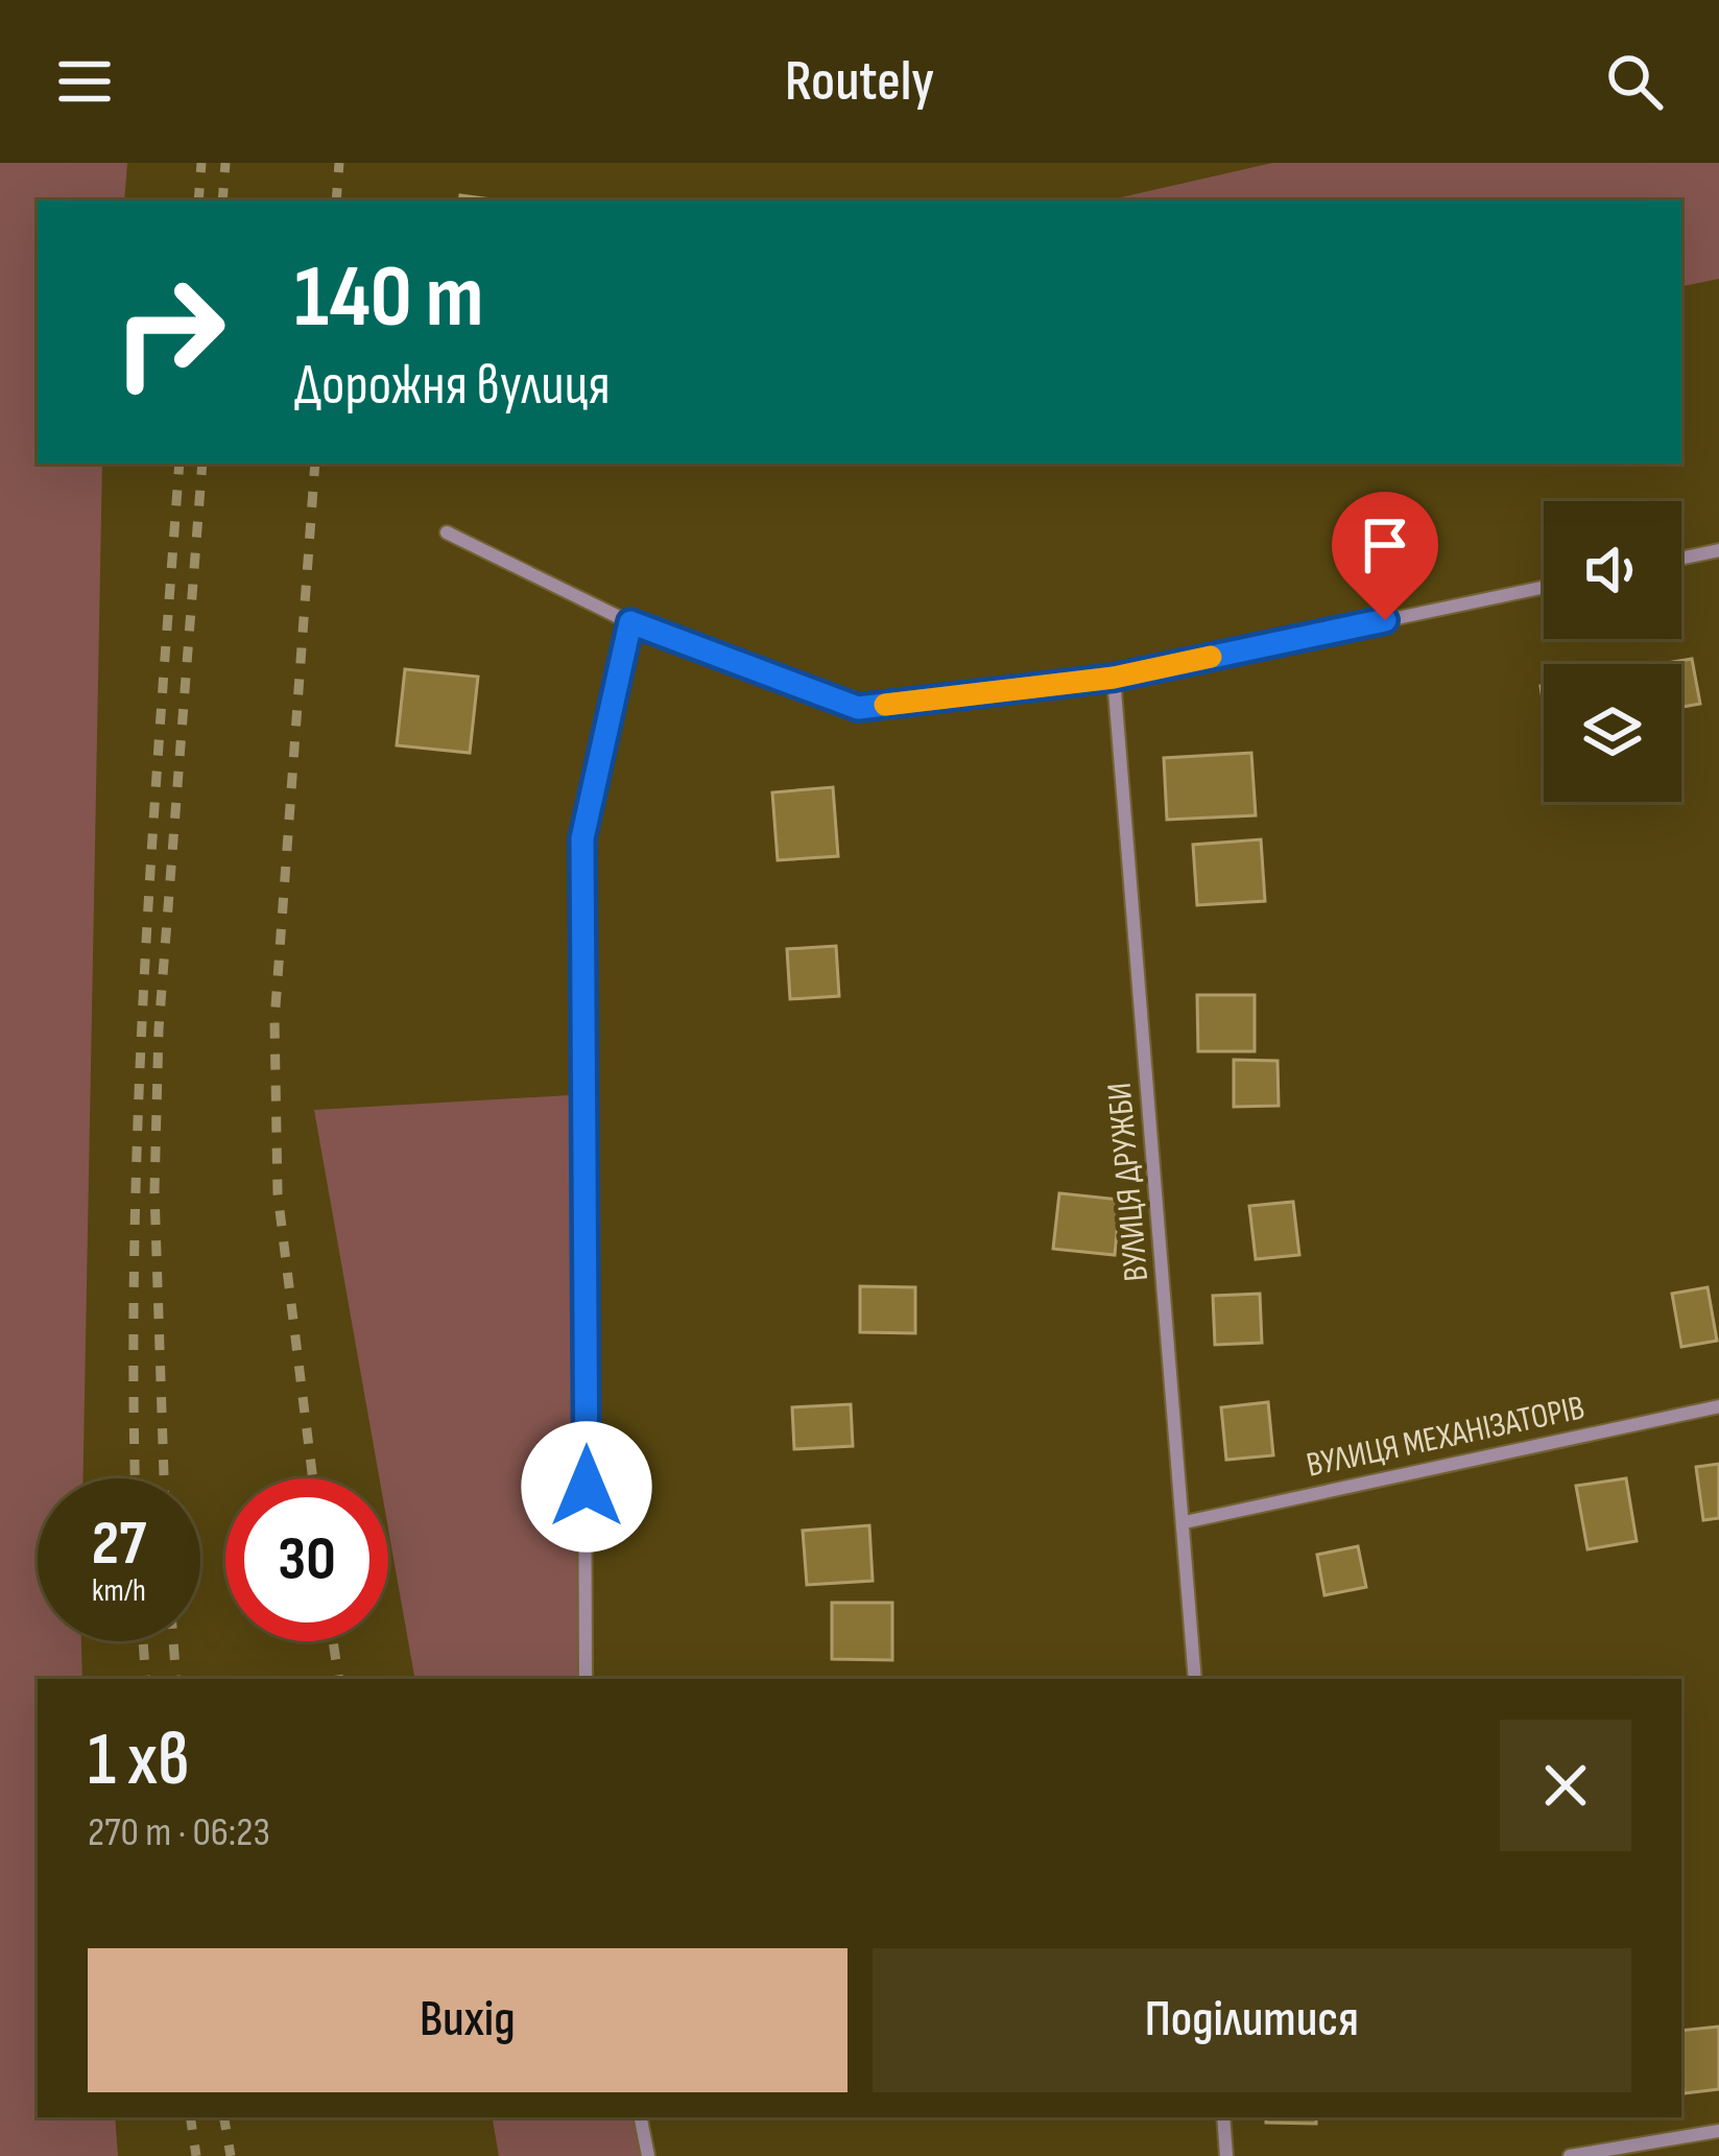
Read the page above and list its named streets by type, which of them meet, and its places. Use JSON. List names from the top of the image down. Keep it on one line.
{"streets":{"street":["ВУЛИЦЯ ДРУЖБИ","ВУЛИЦЯ МЕХАНІЗАТОРІВ"]},"crossings":[["ВУЛИЦЯ ДРУЖБИ","ВУЛИЦЯ МЕХАНІЗАТОРІВ"]],"page":{"header":"Routely","turn":["140 m","Дорожня вулиця"],"speed":"27 km/h","limit":"30","heading":["1 хв","270 m · 06:23"],"buttons":["Вихід","Поділитися"]}}
